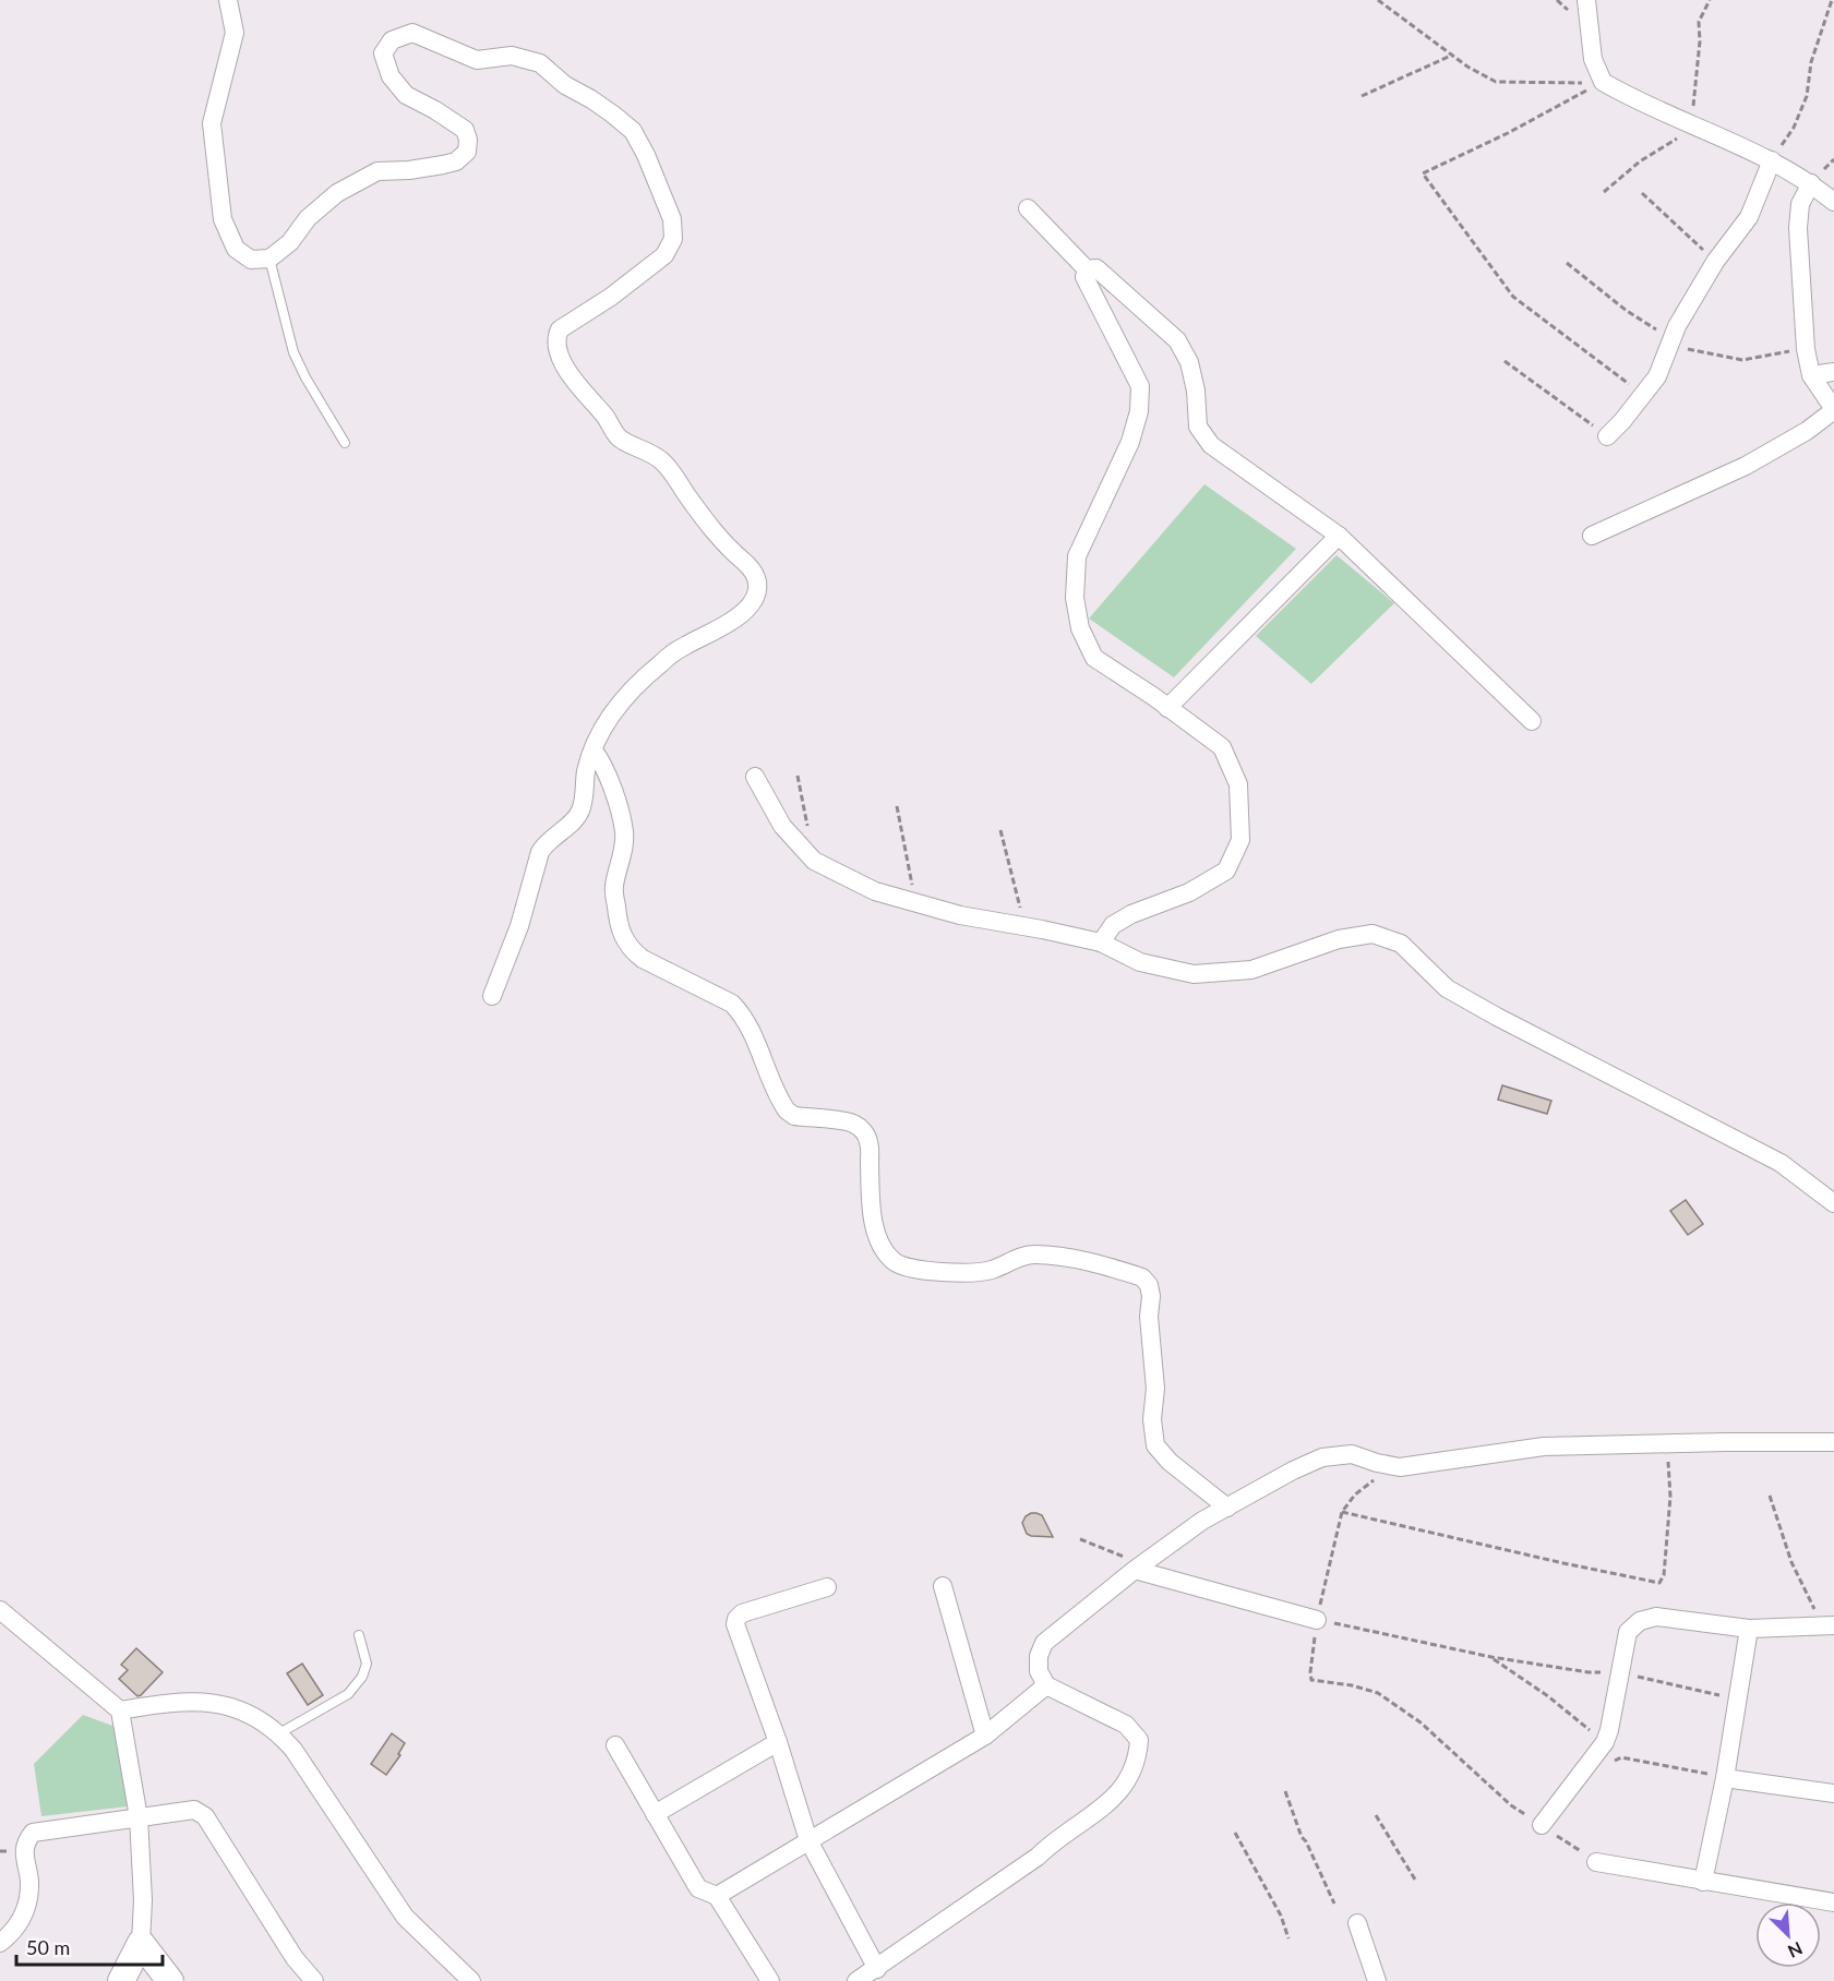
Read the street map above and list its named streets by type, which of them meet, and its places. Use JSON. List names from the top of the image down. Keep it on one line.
{"scale_bar":"50 m","north":"bottom right"}
